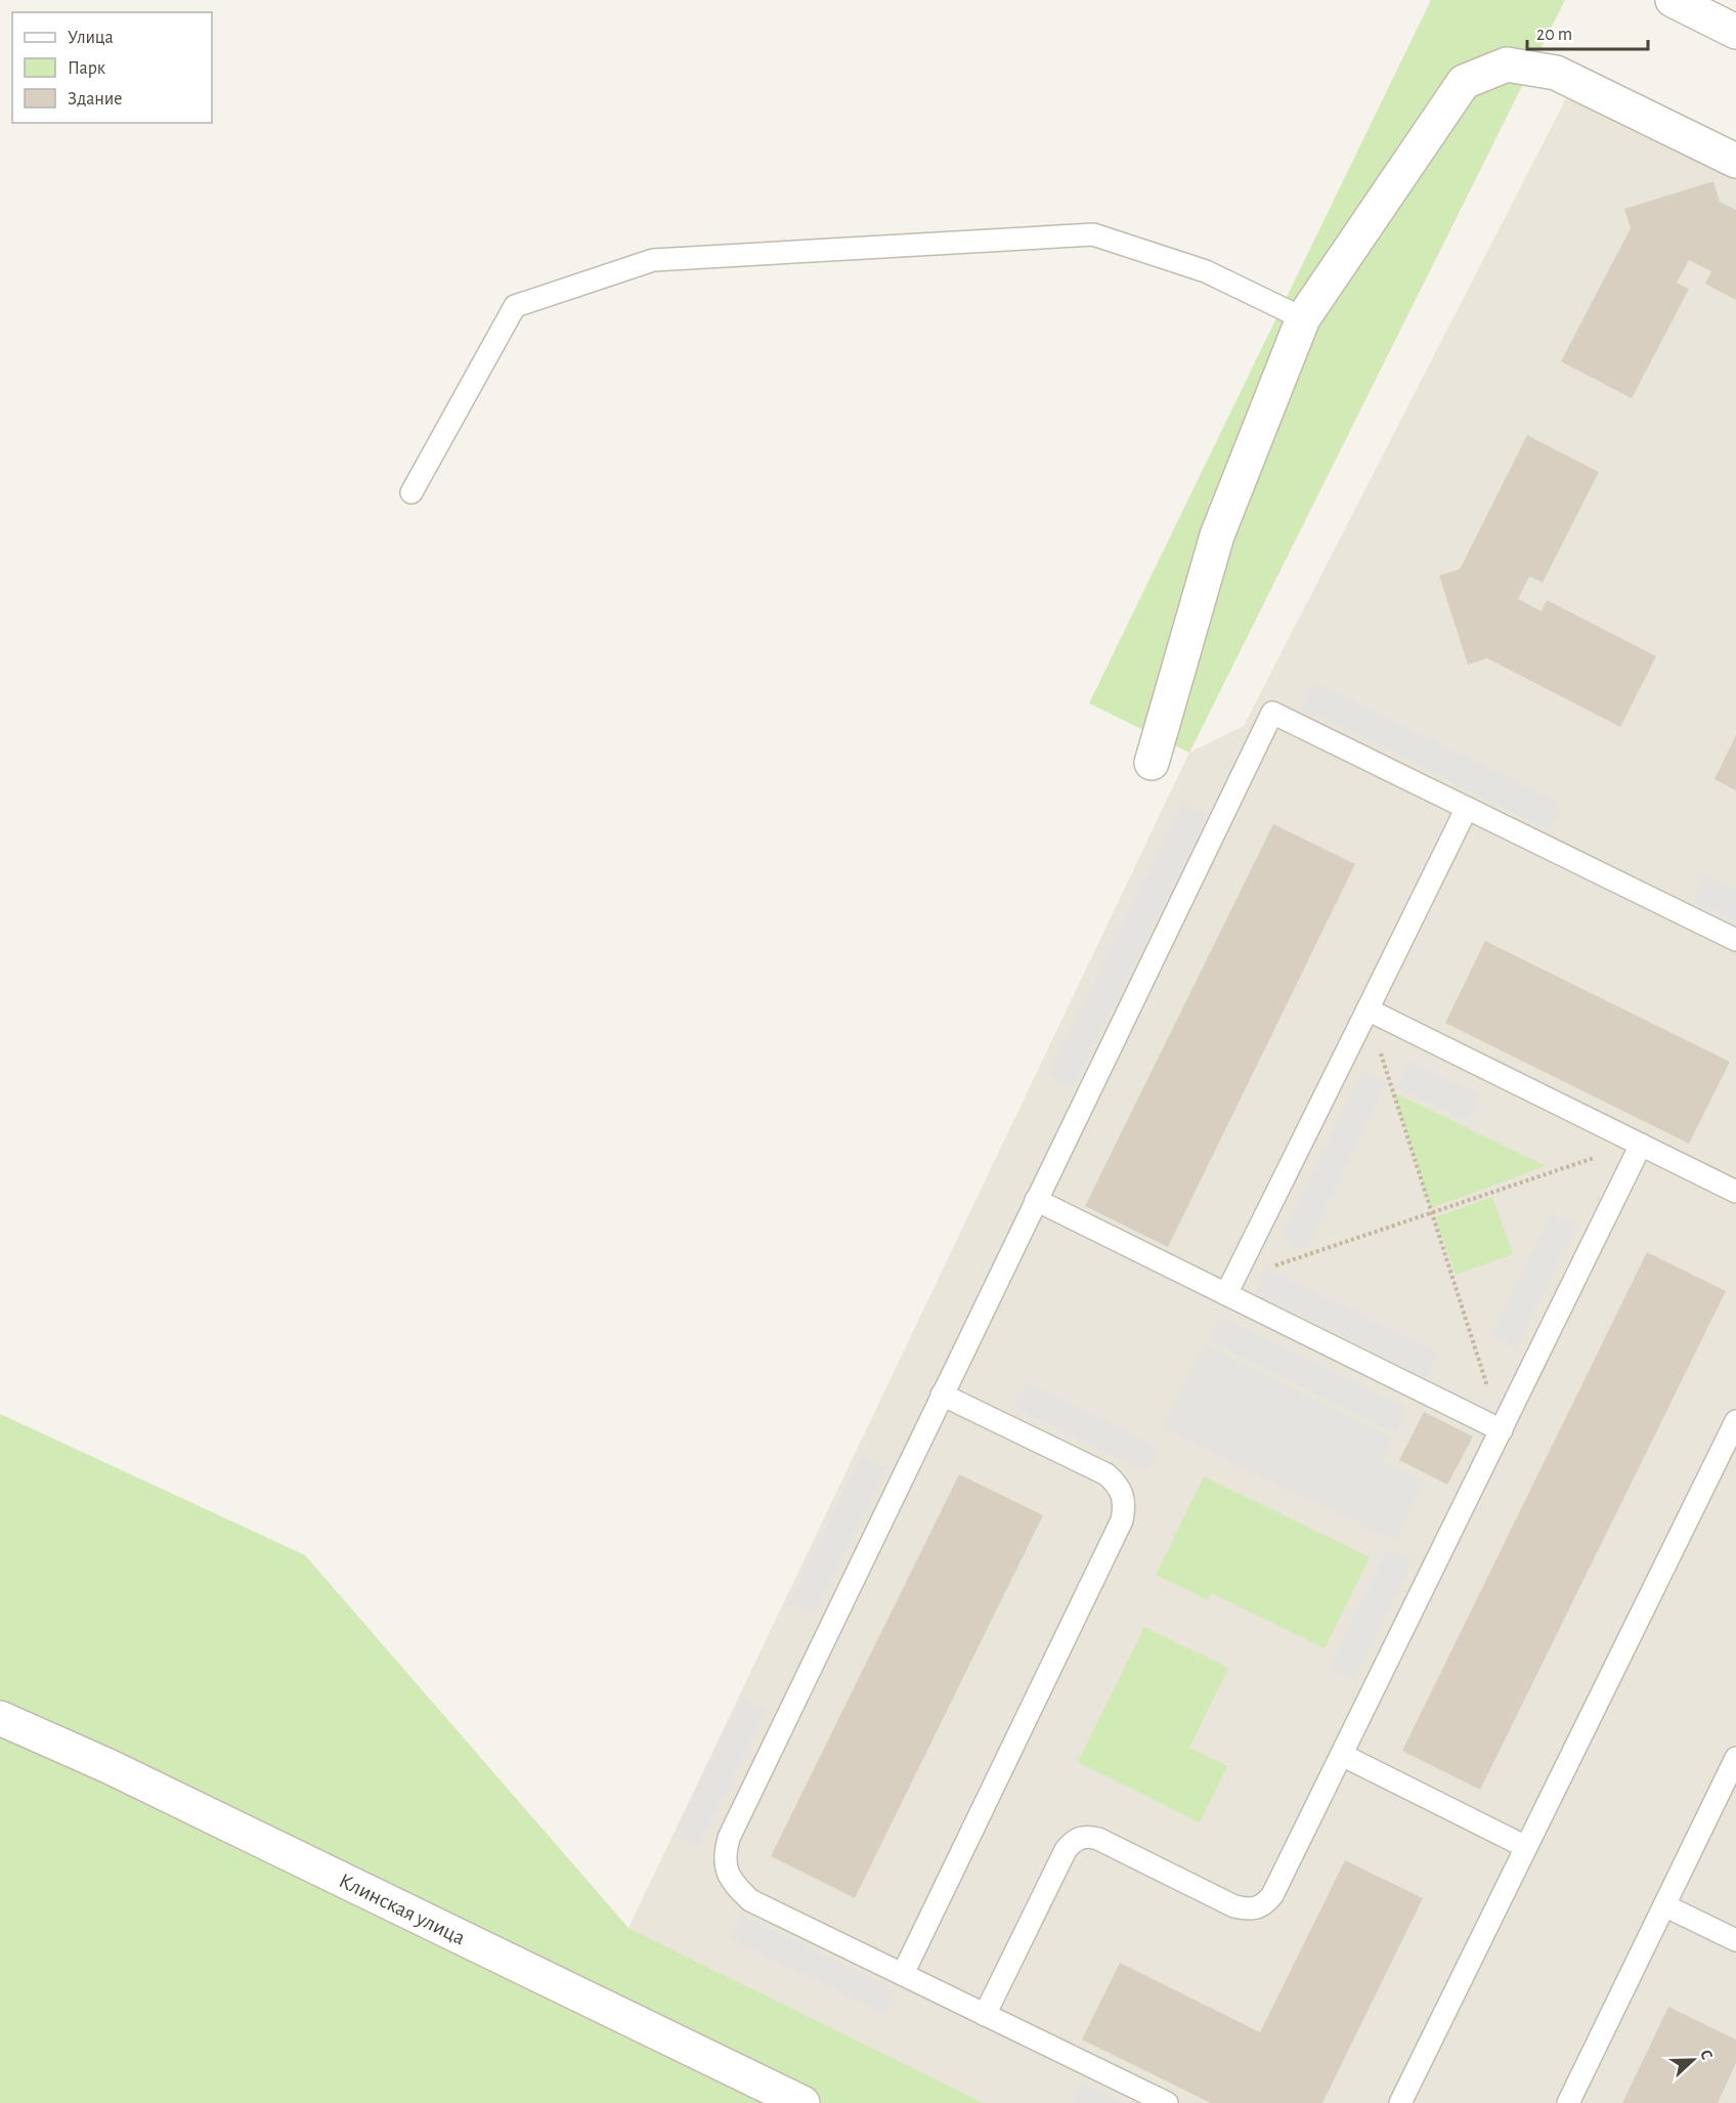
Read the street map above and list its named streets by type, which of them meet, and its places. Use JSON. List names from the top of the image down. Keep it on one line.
{"streets":{"street":["Клинская улица"]},"legend":["Улица","Парк","Здание"],"scale_bar":"20 m","north":"right"}
